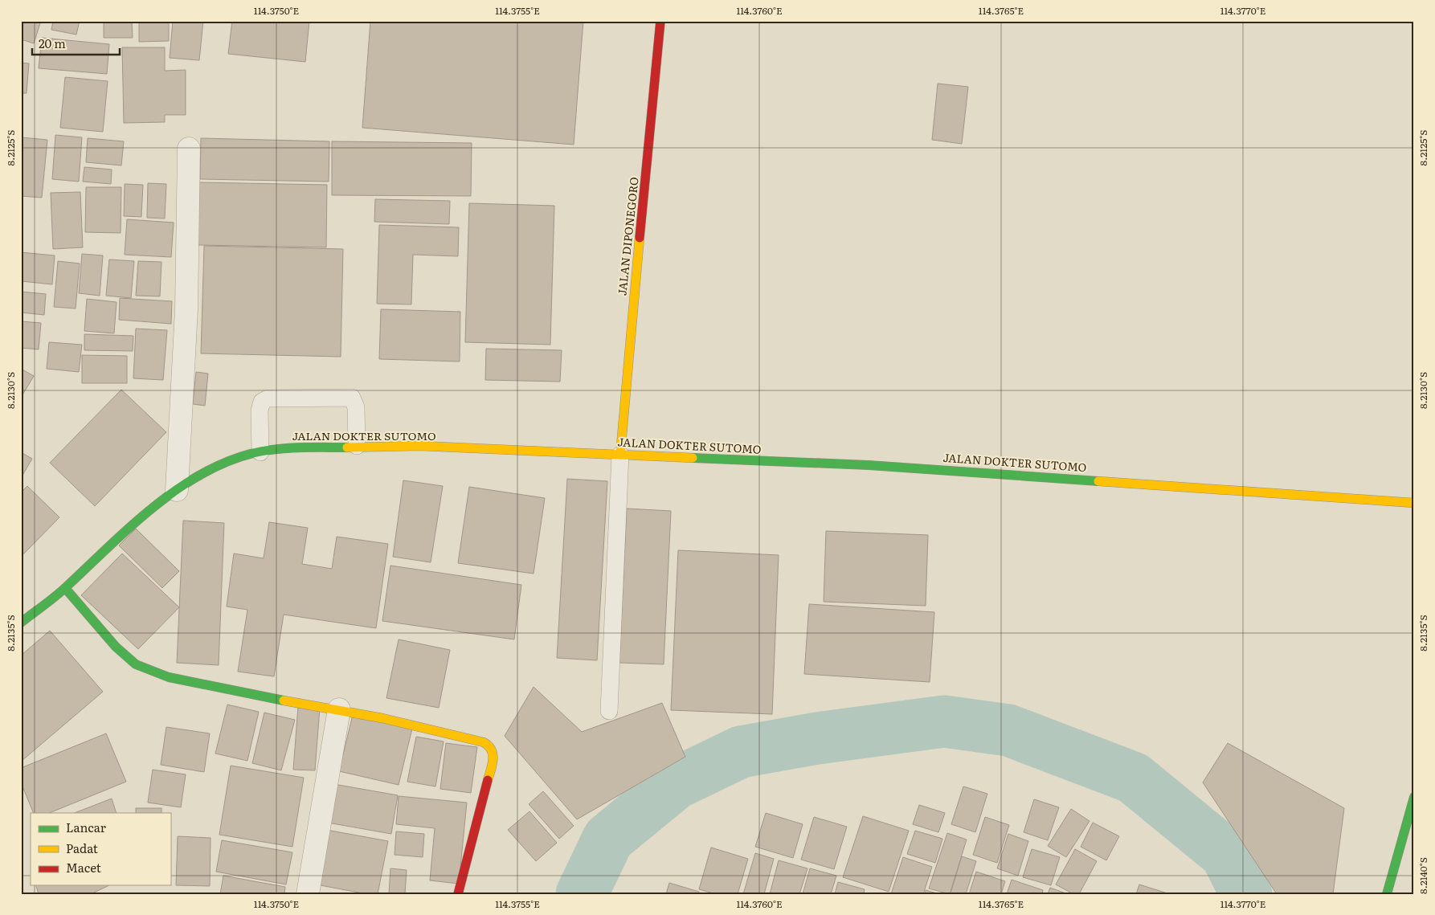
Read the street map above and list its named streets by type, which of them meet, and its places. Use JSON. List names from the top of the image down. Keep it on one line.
{"streets":{"main road":["JALAN DIPONEGORO","JALAN DOKTER SUTOMO"]},"crossings":[["JALAN DIPONEGORO","JALAN DOKTER SUTOMO"]],"legend":["Lancar","Padat","Macet"],"scale_bar":"20 m","coordinates":["114.3750°E","114.3755°E","114.3760°E","114.3765°E","114.3770°E","8.2125°S","8.2130°S","8.2135°S","8.2140°S"]}
